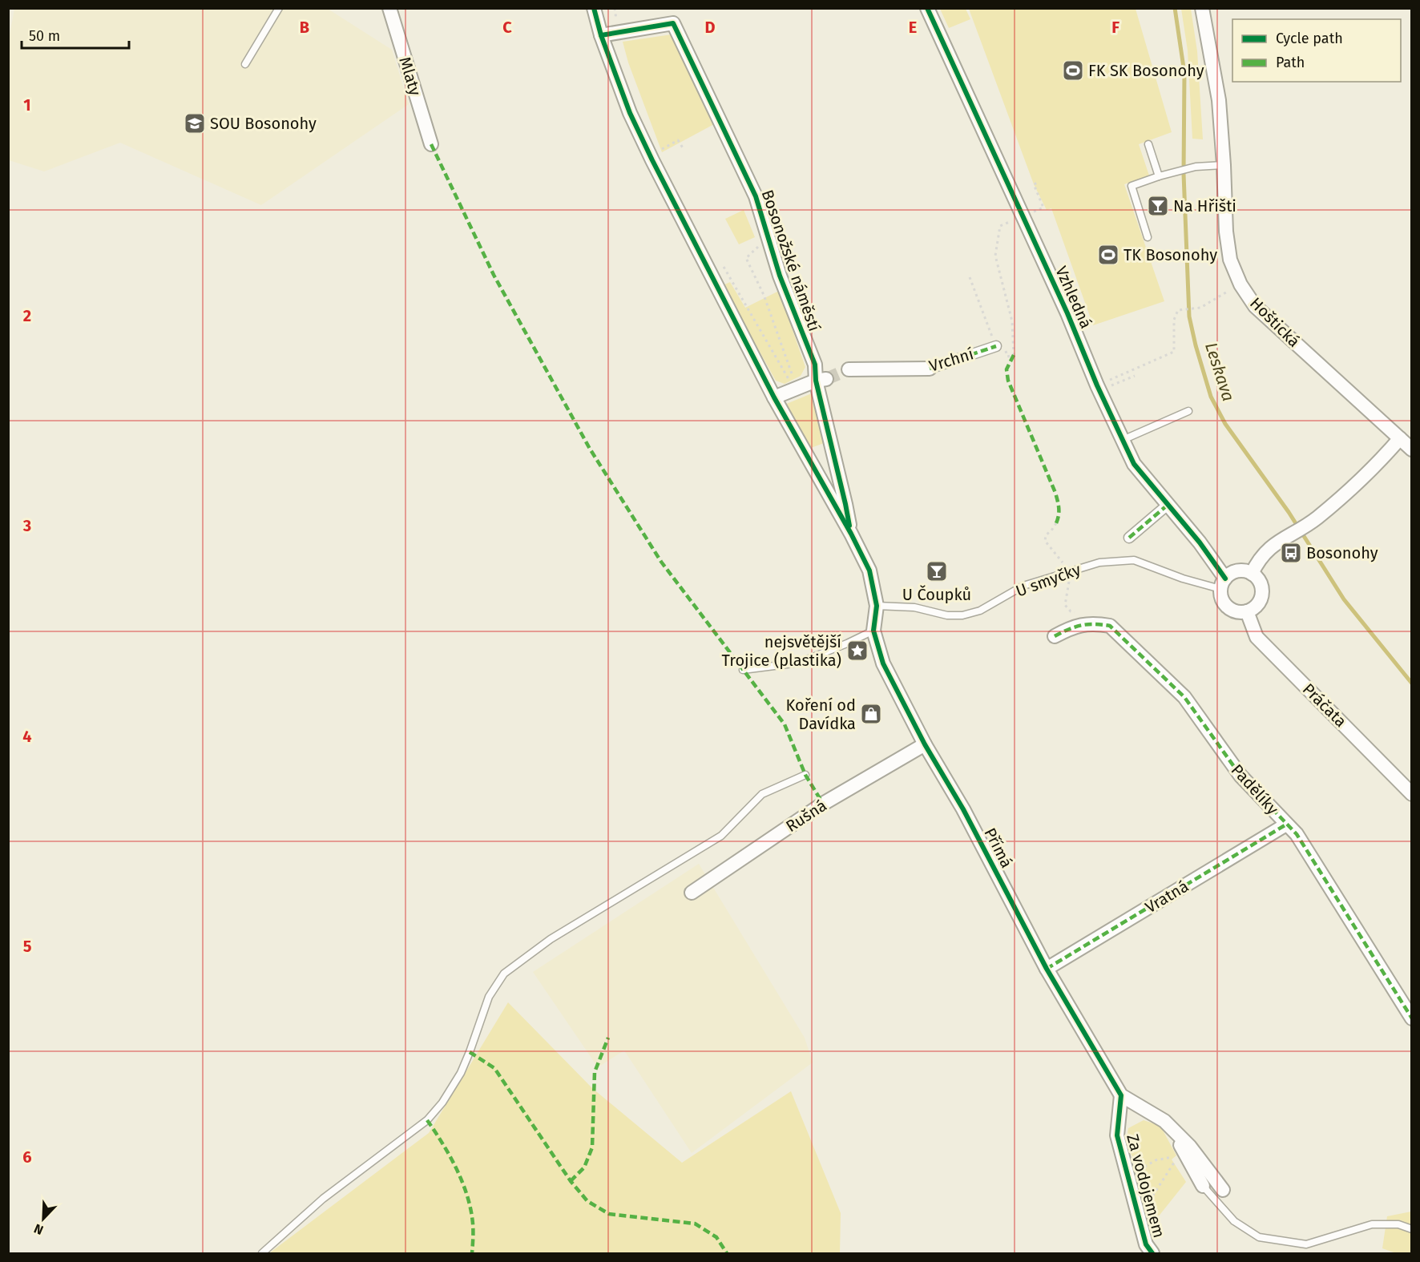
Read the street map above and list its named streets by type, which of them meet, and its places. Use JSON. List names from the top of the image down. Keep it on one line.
{"streets":{"street":["Mlaty","Bosonožské náměstí","Vzhledná","Hoštická","Vrchní","Práčata","Padělíky","Rušná","Přímá","Vratná","Za vodojemem"],"lane":["U smyčky"]},"crossings":[["Bosonožské náměstí","U smyčky"],["Bosonožské náměstí","Přímá"],["Vzhledná","U smyčky"],["Vzhledná","Práčata"],["U smyčky","Práčata"],["U smyčky","Přímá"],["Padělíky","Vratná"],["Rušná","Přímá"],["Přímá","Vratná"],["Přímá","Za vodojemem"]],"water":["Leskava"],"places":{"sports":["FK SK Bosonohy","TK Bosonohy"],"school or university":["SOU Bosonohy"],"bar":["Na Hřišti","U Čoupků"],"bus stop":["Bosonohy"],"place":["nejsvětější Trojice (plastika)"],"shop":["Koření od Davídka"]},"legend":["Cycle path","Path"],"scale_bar":"50 m","north":"bottom left","grid":{"columns":["B","C","D","E","F"],"rows":["1","2","3","4","5","6"]}}
